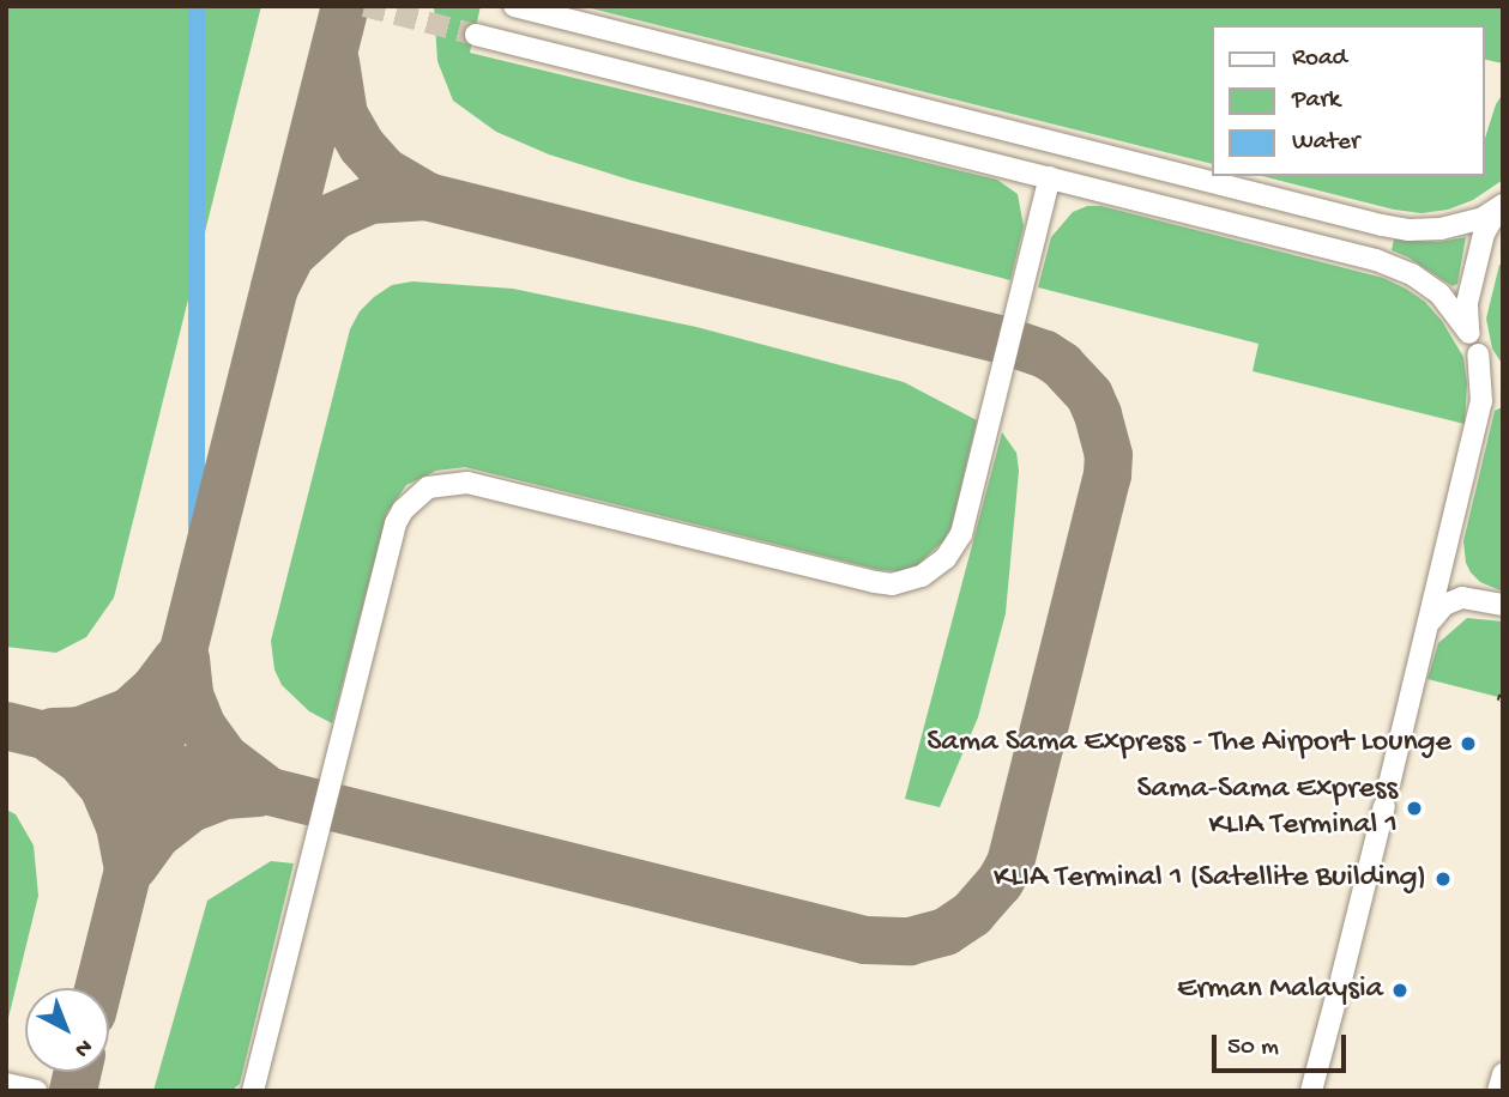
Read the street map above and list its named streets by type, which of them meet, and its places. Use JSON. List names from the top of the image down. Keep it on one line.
{"places":["Sama Sama Express - The Airport Lounge","Sama-Sama Express KLIA Terminal 1","KLIA Terminal 1 (Satellite Building)","Erman Malaysia"],"legend":["Road","Park","Water"],"scale_bar":"50 m","north":"bottom right"}
